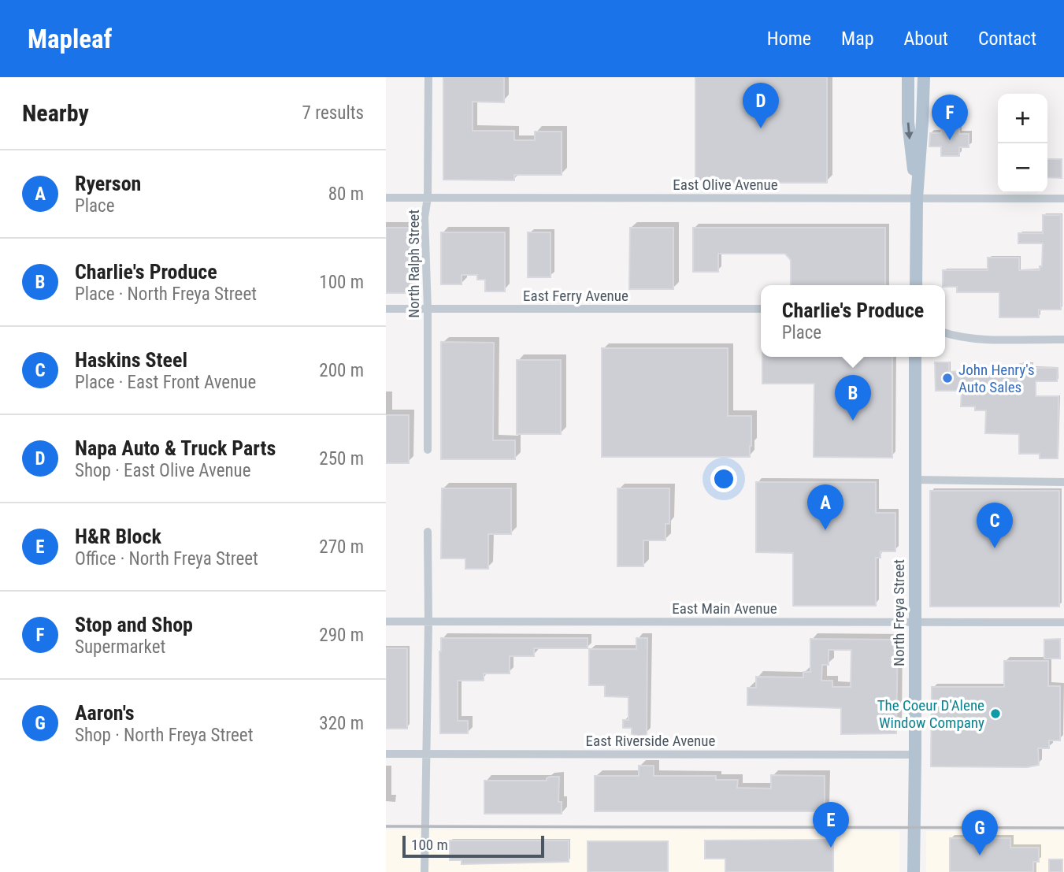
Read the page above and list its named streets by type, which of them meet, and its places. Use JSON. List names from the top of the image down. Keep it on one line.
{"streets":{"main road":["North Freya Street"],"street":["East Olive Avenue","North Ralph Street","East Ferry Avenue","East Main Avenue","East Riverside Avenue"]},"crossings":[["East Olive Avenue","North Ralph Street"],["North Ralph Street","East Ferry Avenue"],["East Main Avenue","North Freya Street"],["North Freya Street","East Riverside Avenue"]],"places":["John Henry's Auto Sales","The Coeur D'Alene Window Company"],"scale_bar":"100 m","page":{"header":"Mapleaf","nav":["Home","Map","About","Contact"],"heading":["Nearby","7 results"],"pins":["D","F","B","A","C","E","G"],"map_buttons":["+","−"],"list":[{"mark":"A","name":"Ryerson","note":"Place","value":"80 m"},{"mark":"B","name":"Charlie's Produce","note":"Place · North Freya Street","value":"100 m"},{"mark":"C","name":"Haskins Steel","note":"Place · East Front Avenue","value":"200 m"},{"mark":"D","name":"Napa Auto & Truck Parts","note":"Shop · East Olive Avenue","value":"250 m"},{"mark":"E","name":"H&R Block","note":"Office · North Freya Street","value":"270 m"},{"mark":"F","name":"Stop and Shop","note":"Supermarket","value":"290 m"},{"mark":"G","name":"Aaron's","note":"Shop · North Freya Street","value":"320 m"}],"popup":["Charlie's Produce","Place"],"scale":"100 m"}}
